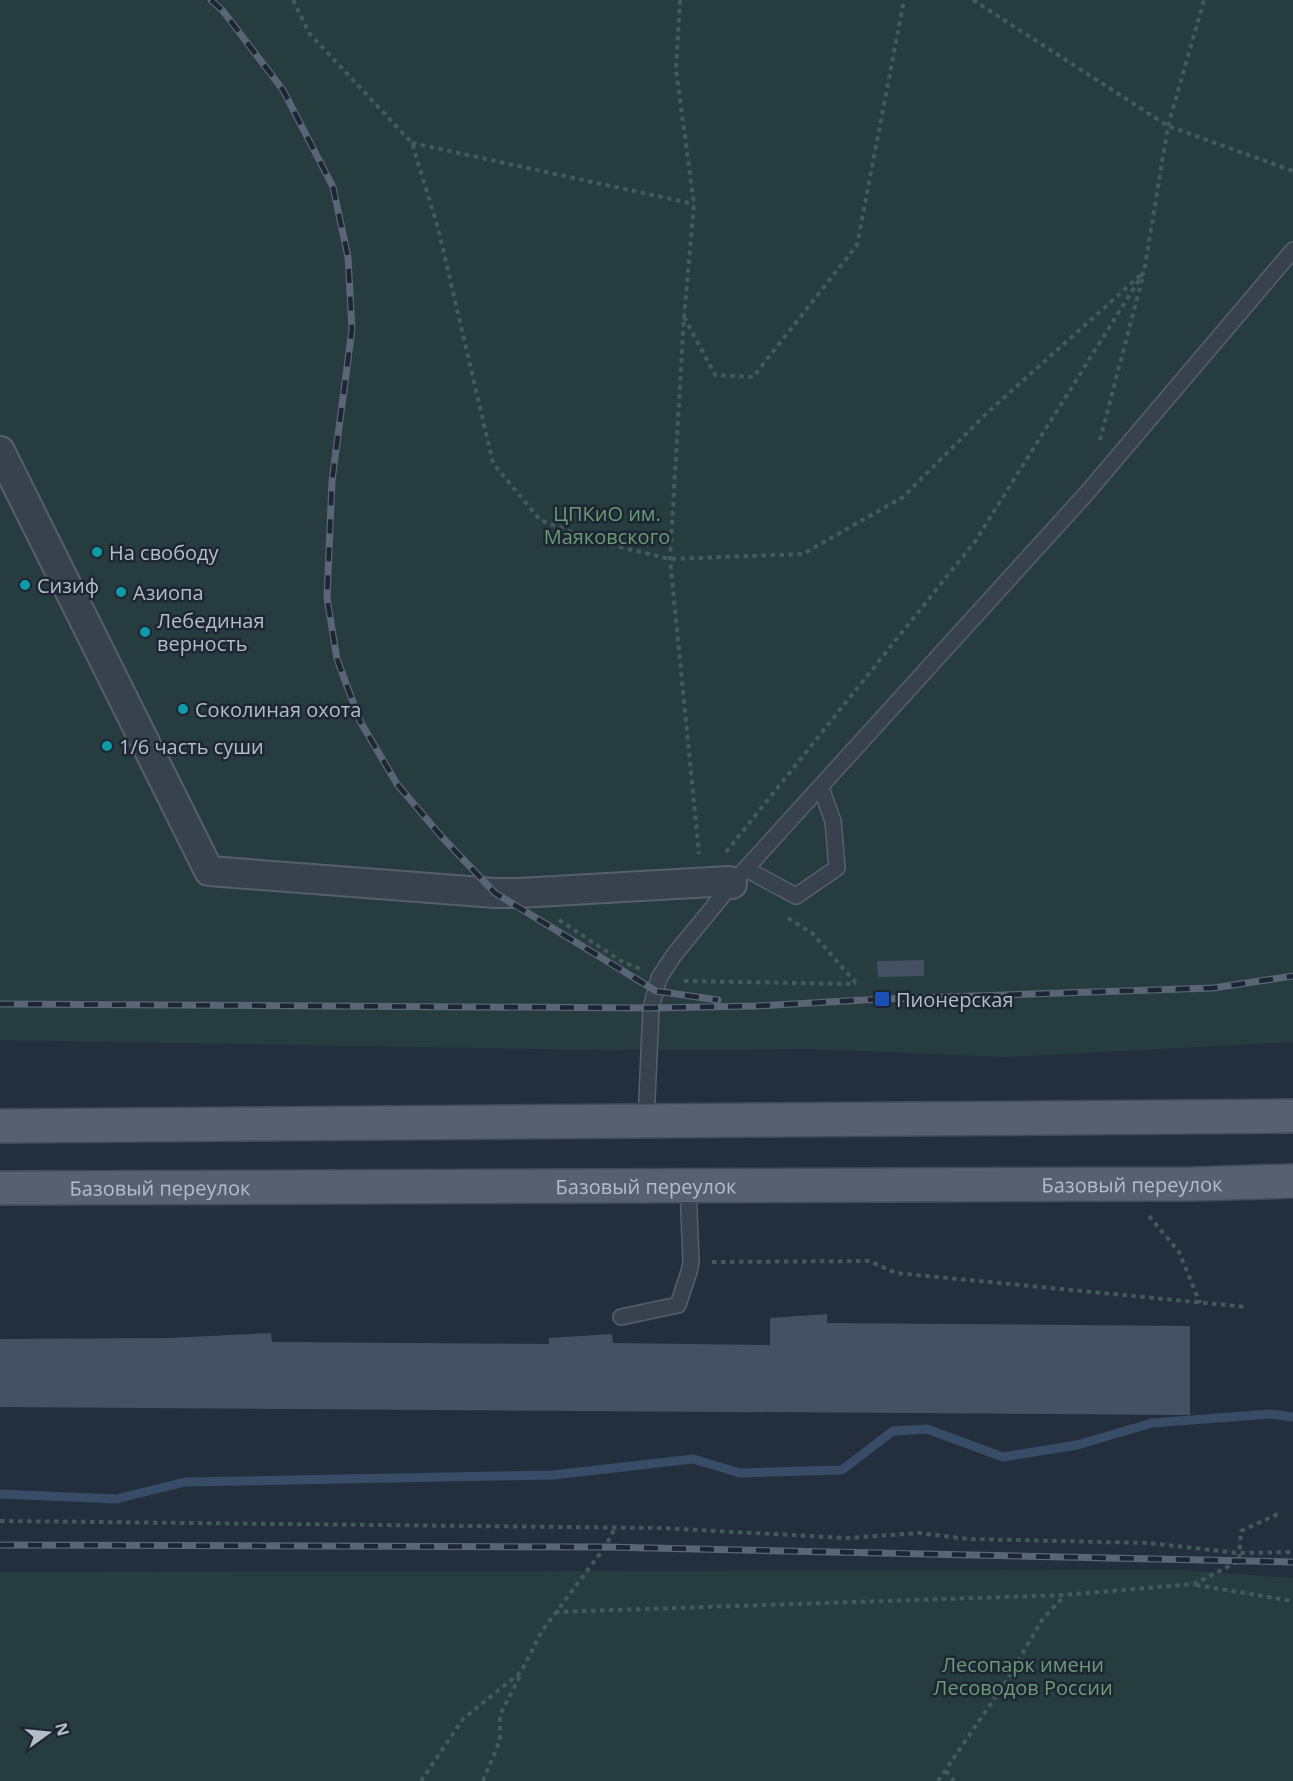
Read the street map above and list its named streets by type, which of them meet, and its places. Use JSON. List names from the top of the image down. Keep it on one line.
{"streets":{"main road":["Базовый переулок"]},"parks":["ЦПКиО им. Маяковского","Лесопарк имени Лесоводов России"],"places":{"other":["На свободу","Сизиф","Азиопа","Лебединая верность","Соколиная охота","1/6 часть суши"],"transit":["Пионерская"]},"north":"right"}
